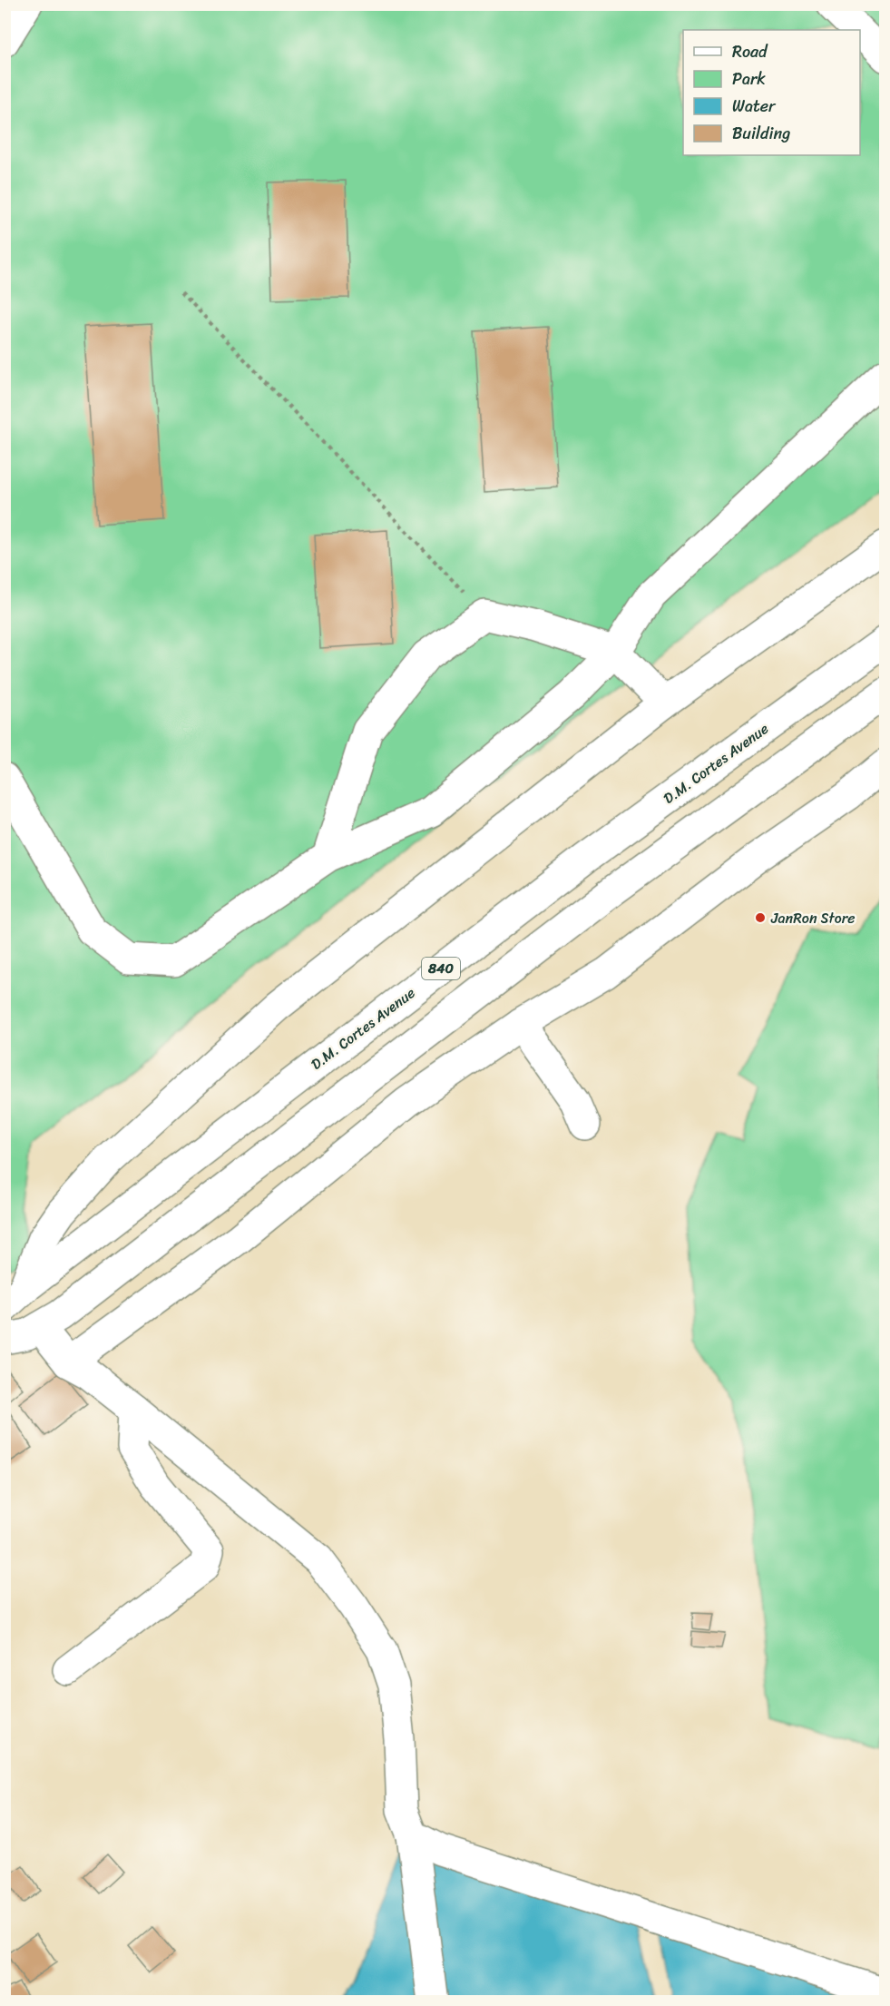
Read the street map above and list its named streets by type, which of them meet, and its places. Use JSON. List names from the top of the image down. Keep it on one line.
{"streets":{"main road":["D.M. Cortes Avenue","840"]},"places":["JanRon Store"],"legend":["Road","Park","Water","Building"]}
